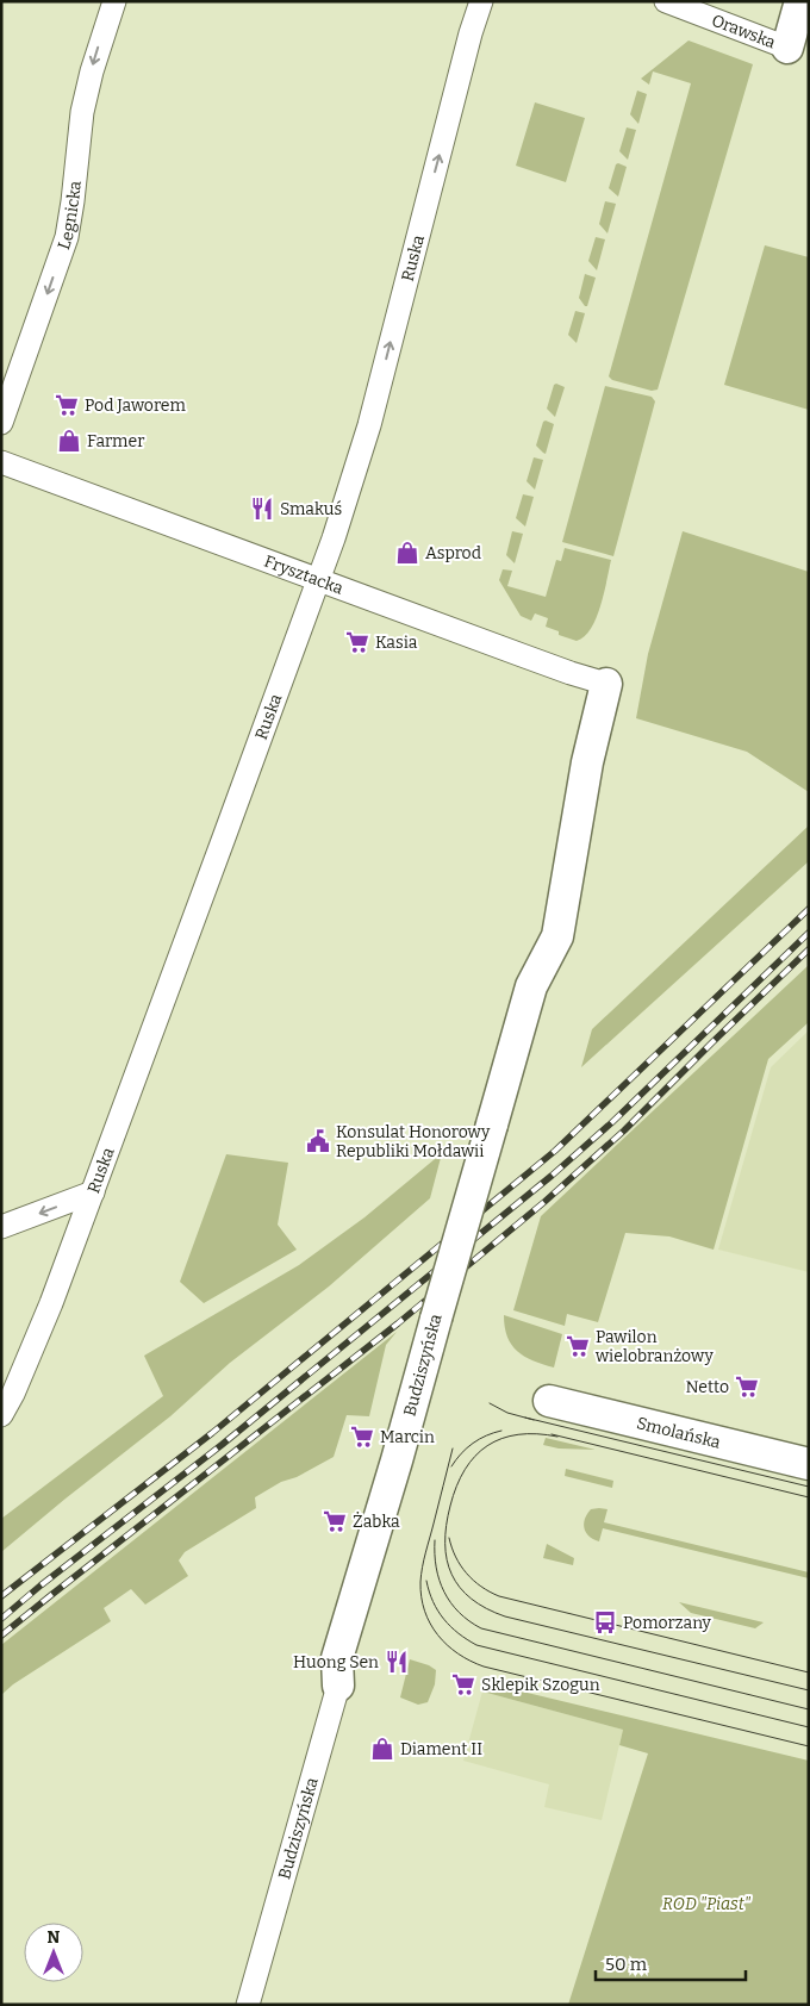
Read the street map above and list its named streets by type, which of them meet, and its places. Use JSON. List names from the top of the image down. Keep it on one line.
{"streets":{"street":["Orawska","Legnicka","Ruska","Frysztacka","Budziszyńska","Smolańska"]},"crossings":[["Ruska","Frysztacka"],["Frysztacka","Budziszyńska"]],"one_way":["Legnicka","Ruska"],"parks":["ROD \"Piast\""],"places":{"supermarket":["Pod Jaworem","Kasia","Pawilon wielobranżowy","Netto","Marcin","Żabka","Sklepik Szogun"],"shop":["Farmer","Asprod","Diament II"],"restaurant":["Smakuś","Huong Sen"],"public building":["Konsulat Honorowy Republiki Mołdawii"],"bus stop":["Pomorzany"]},"scale_bar":"50 m","north":"top"}
